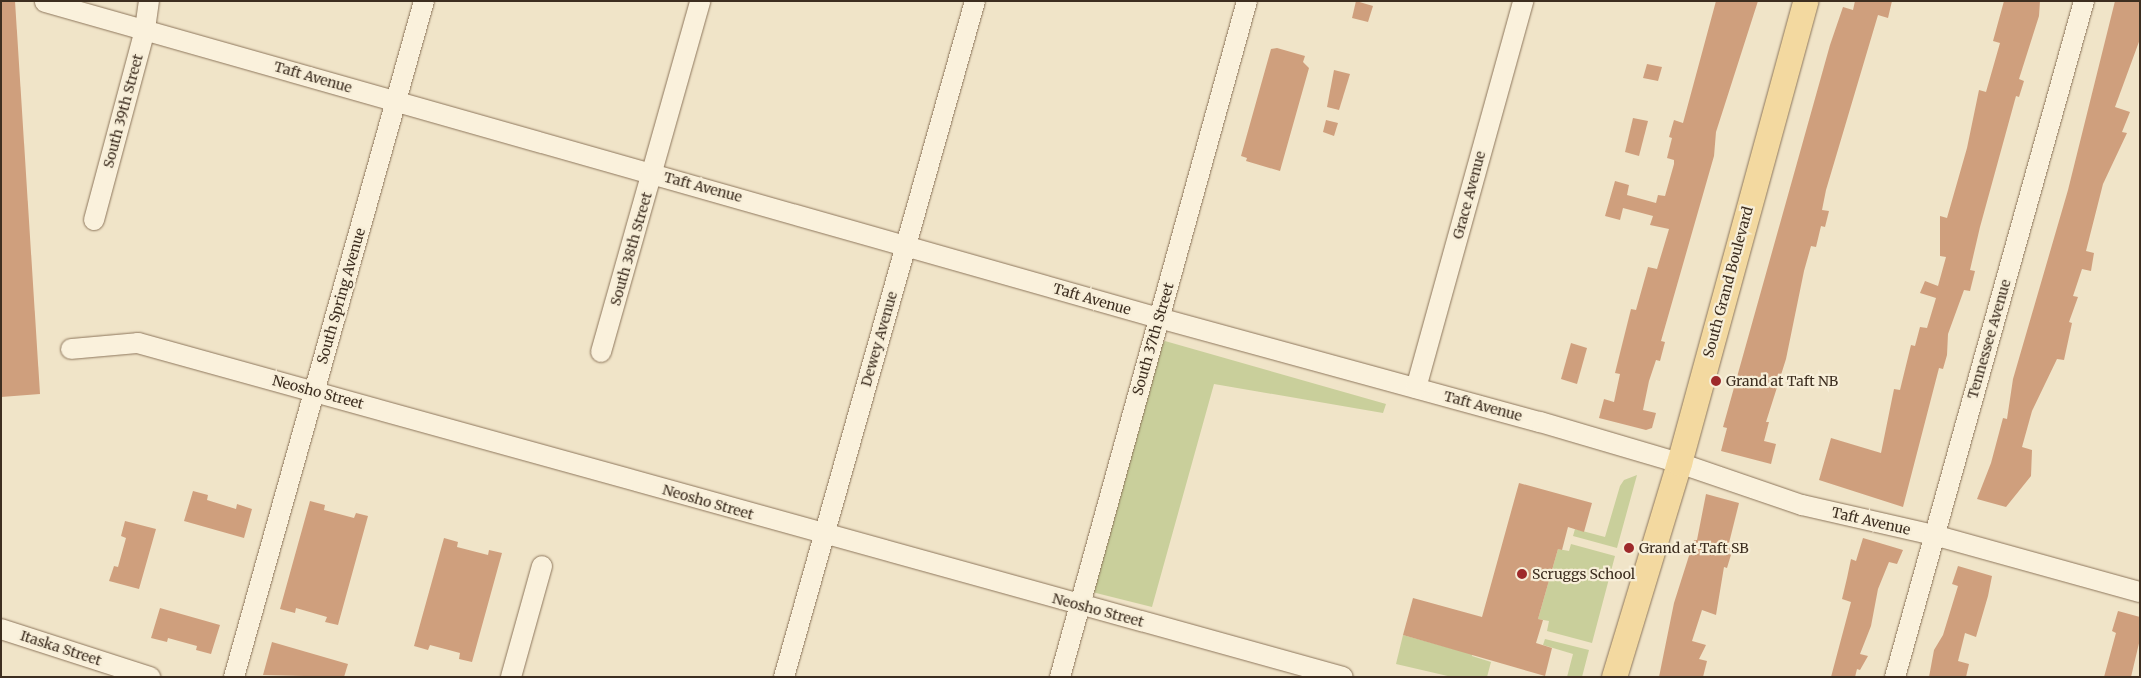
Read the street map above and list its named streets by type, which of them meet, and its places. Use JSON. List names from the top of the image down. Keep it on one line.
{"streets":{"main road":["South Grand Boulevard"],"street":["Taft Avenue","South 39th Street","Grace Avenue","South 38th Street","South Spring Avenue","Dewey Avenue","South 37th Street","Tennessee Avenue","Neosho Street","Itaska Street"]},"crossings":[["Taft Avenue","South 39th Street"],["Taft Avenue","Grace Avenue"],["Taft Avenue","South 38th Street"],["Taft Avenue","South Grand Boulevard"],["Taft Avenue","South Spring Avenue"],["Taft Avenue","Dewey Avenue"],["Taft Avenue","South 37th Street"],["Taft Avenue","Tennessee Avenue"],["South Spring Avenue","Neosho Street"],["Dewey Avenue","Neosho Street"],["South 37th Street","Neosho Street"]],"places":["Grand at Taft NB","Grand at Taft SB","Scruggs School"]}
